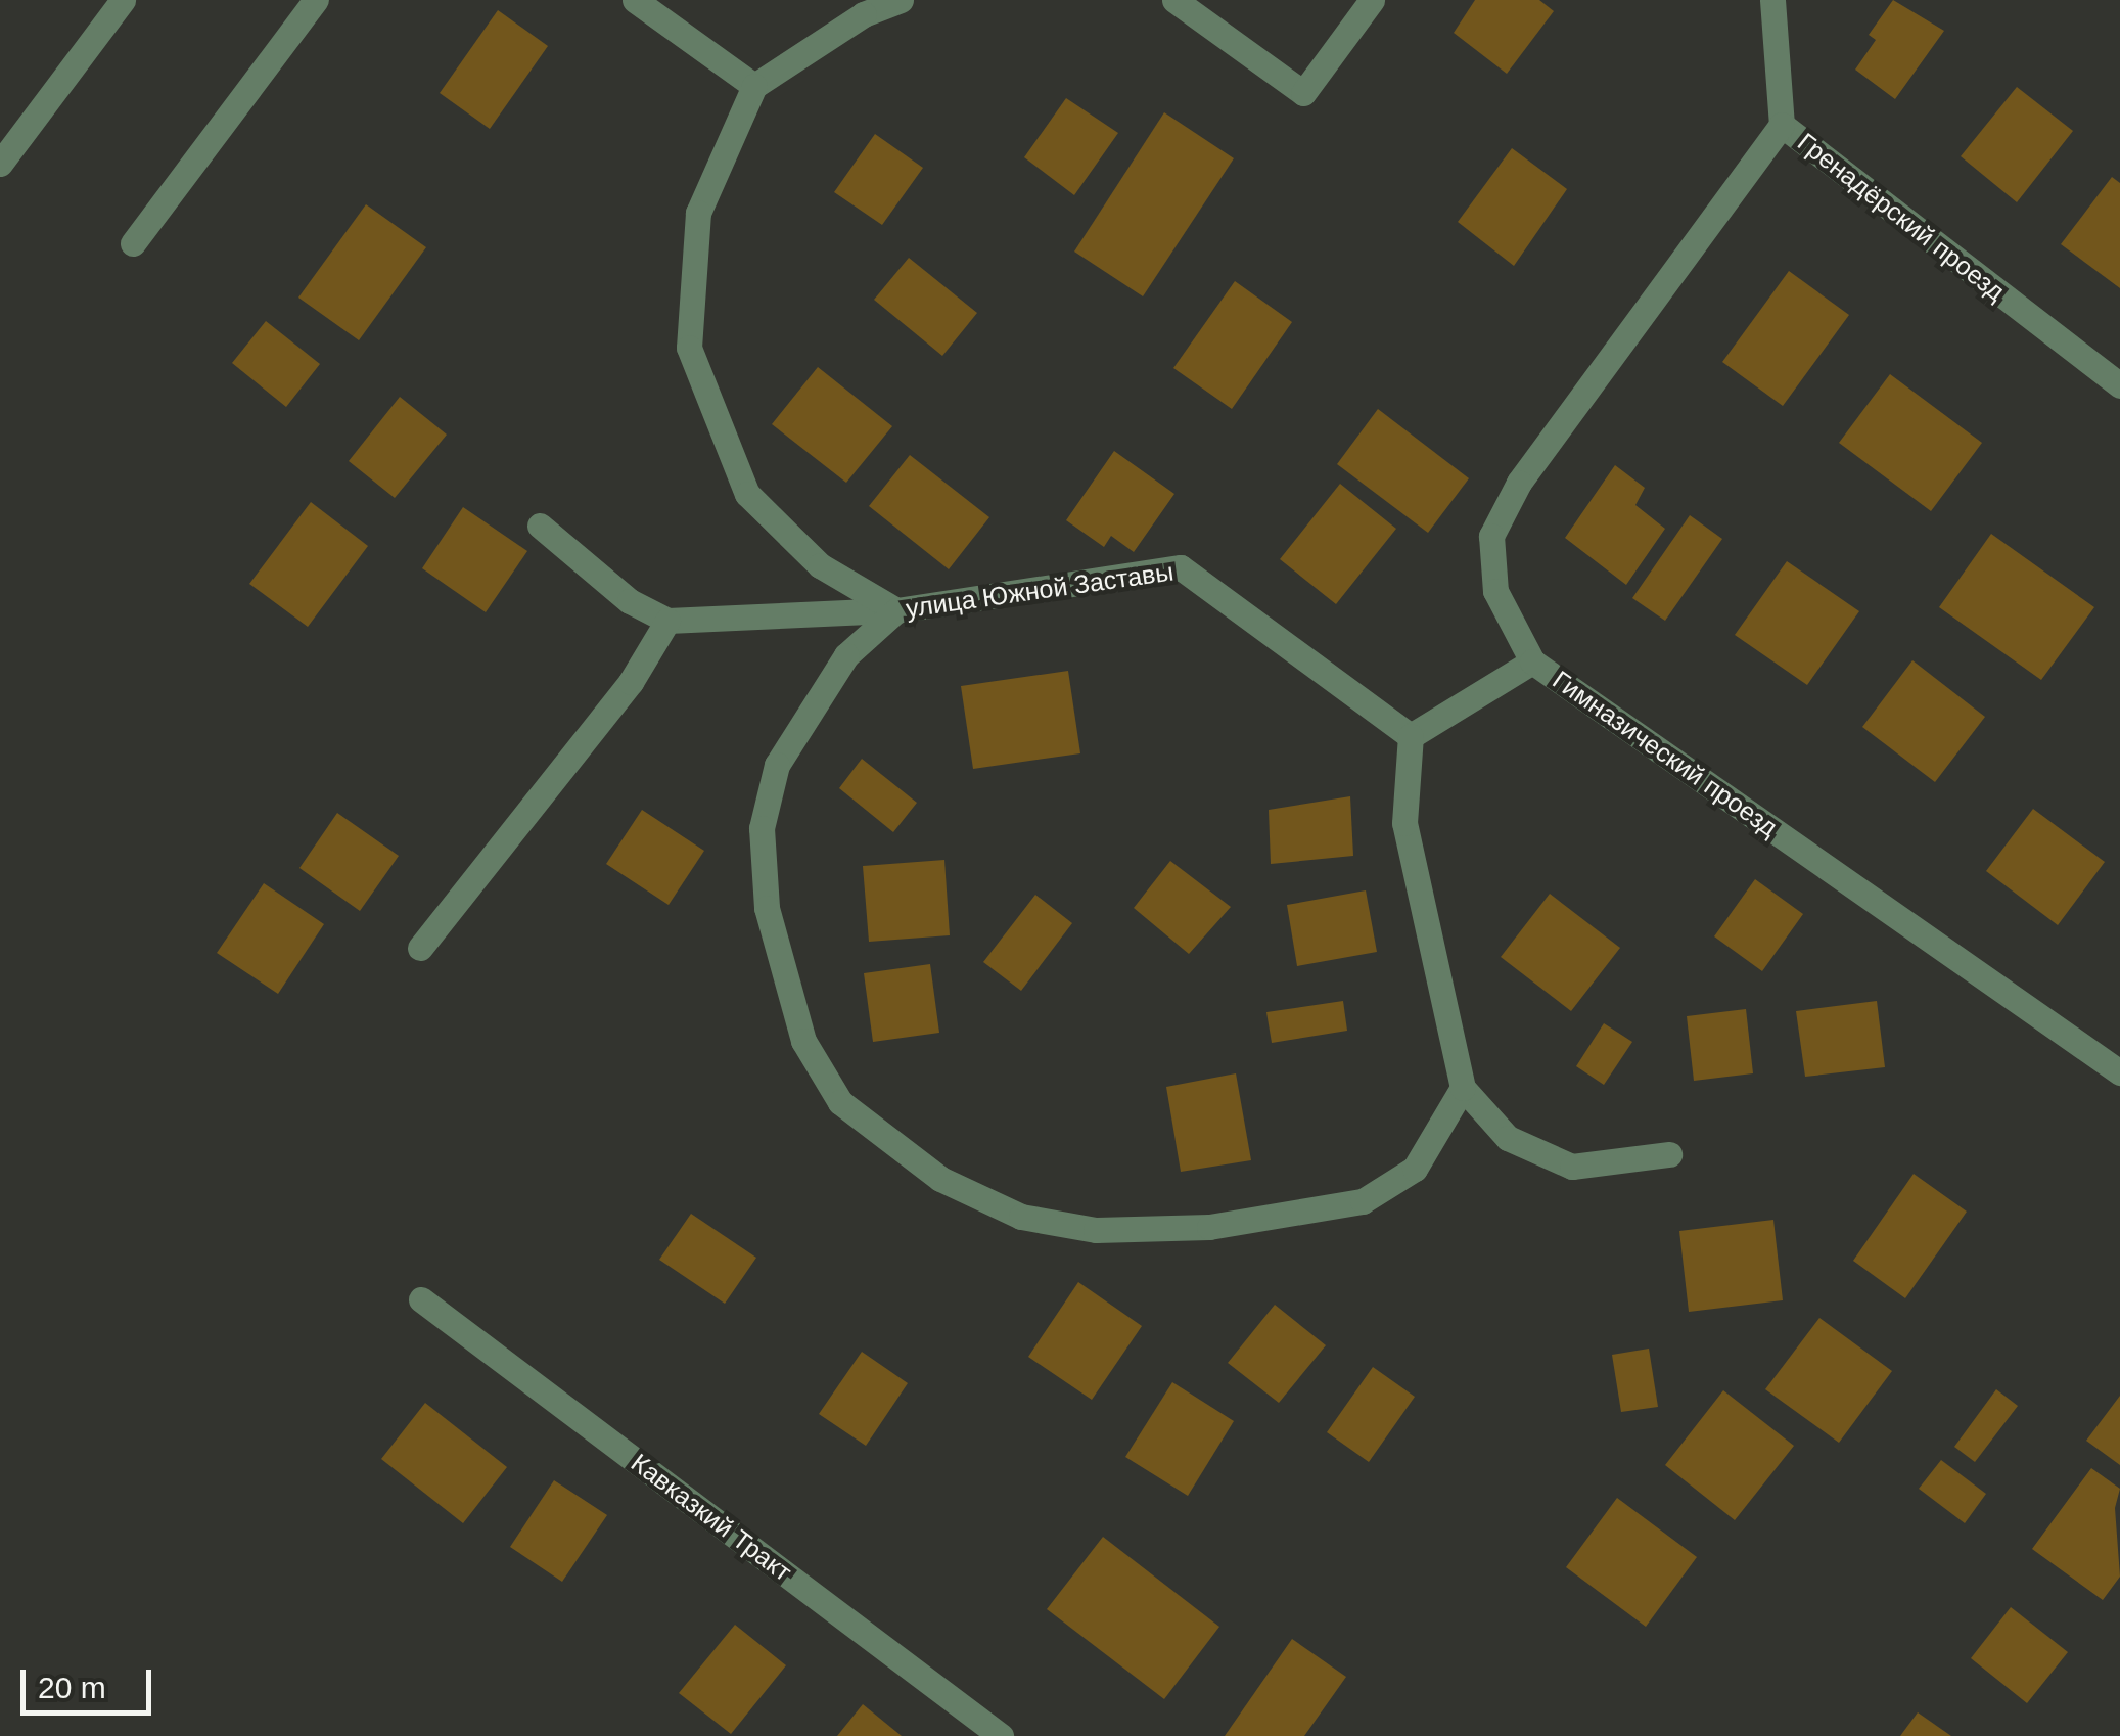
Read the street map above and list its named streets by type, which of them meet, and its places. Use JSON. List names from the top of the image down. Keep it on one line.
{"streets":{"street":["Гренадёрский проезд","улица Южной Заставы","Гимназический проезд","Кавказкий Тракт"]},"crossings":[["Гренадёрский проезд","Гимназический проезд"]],"scale_bar":"20 m"}
